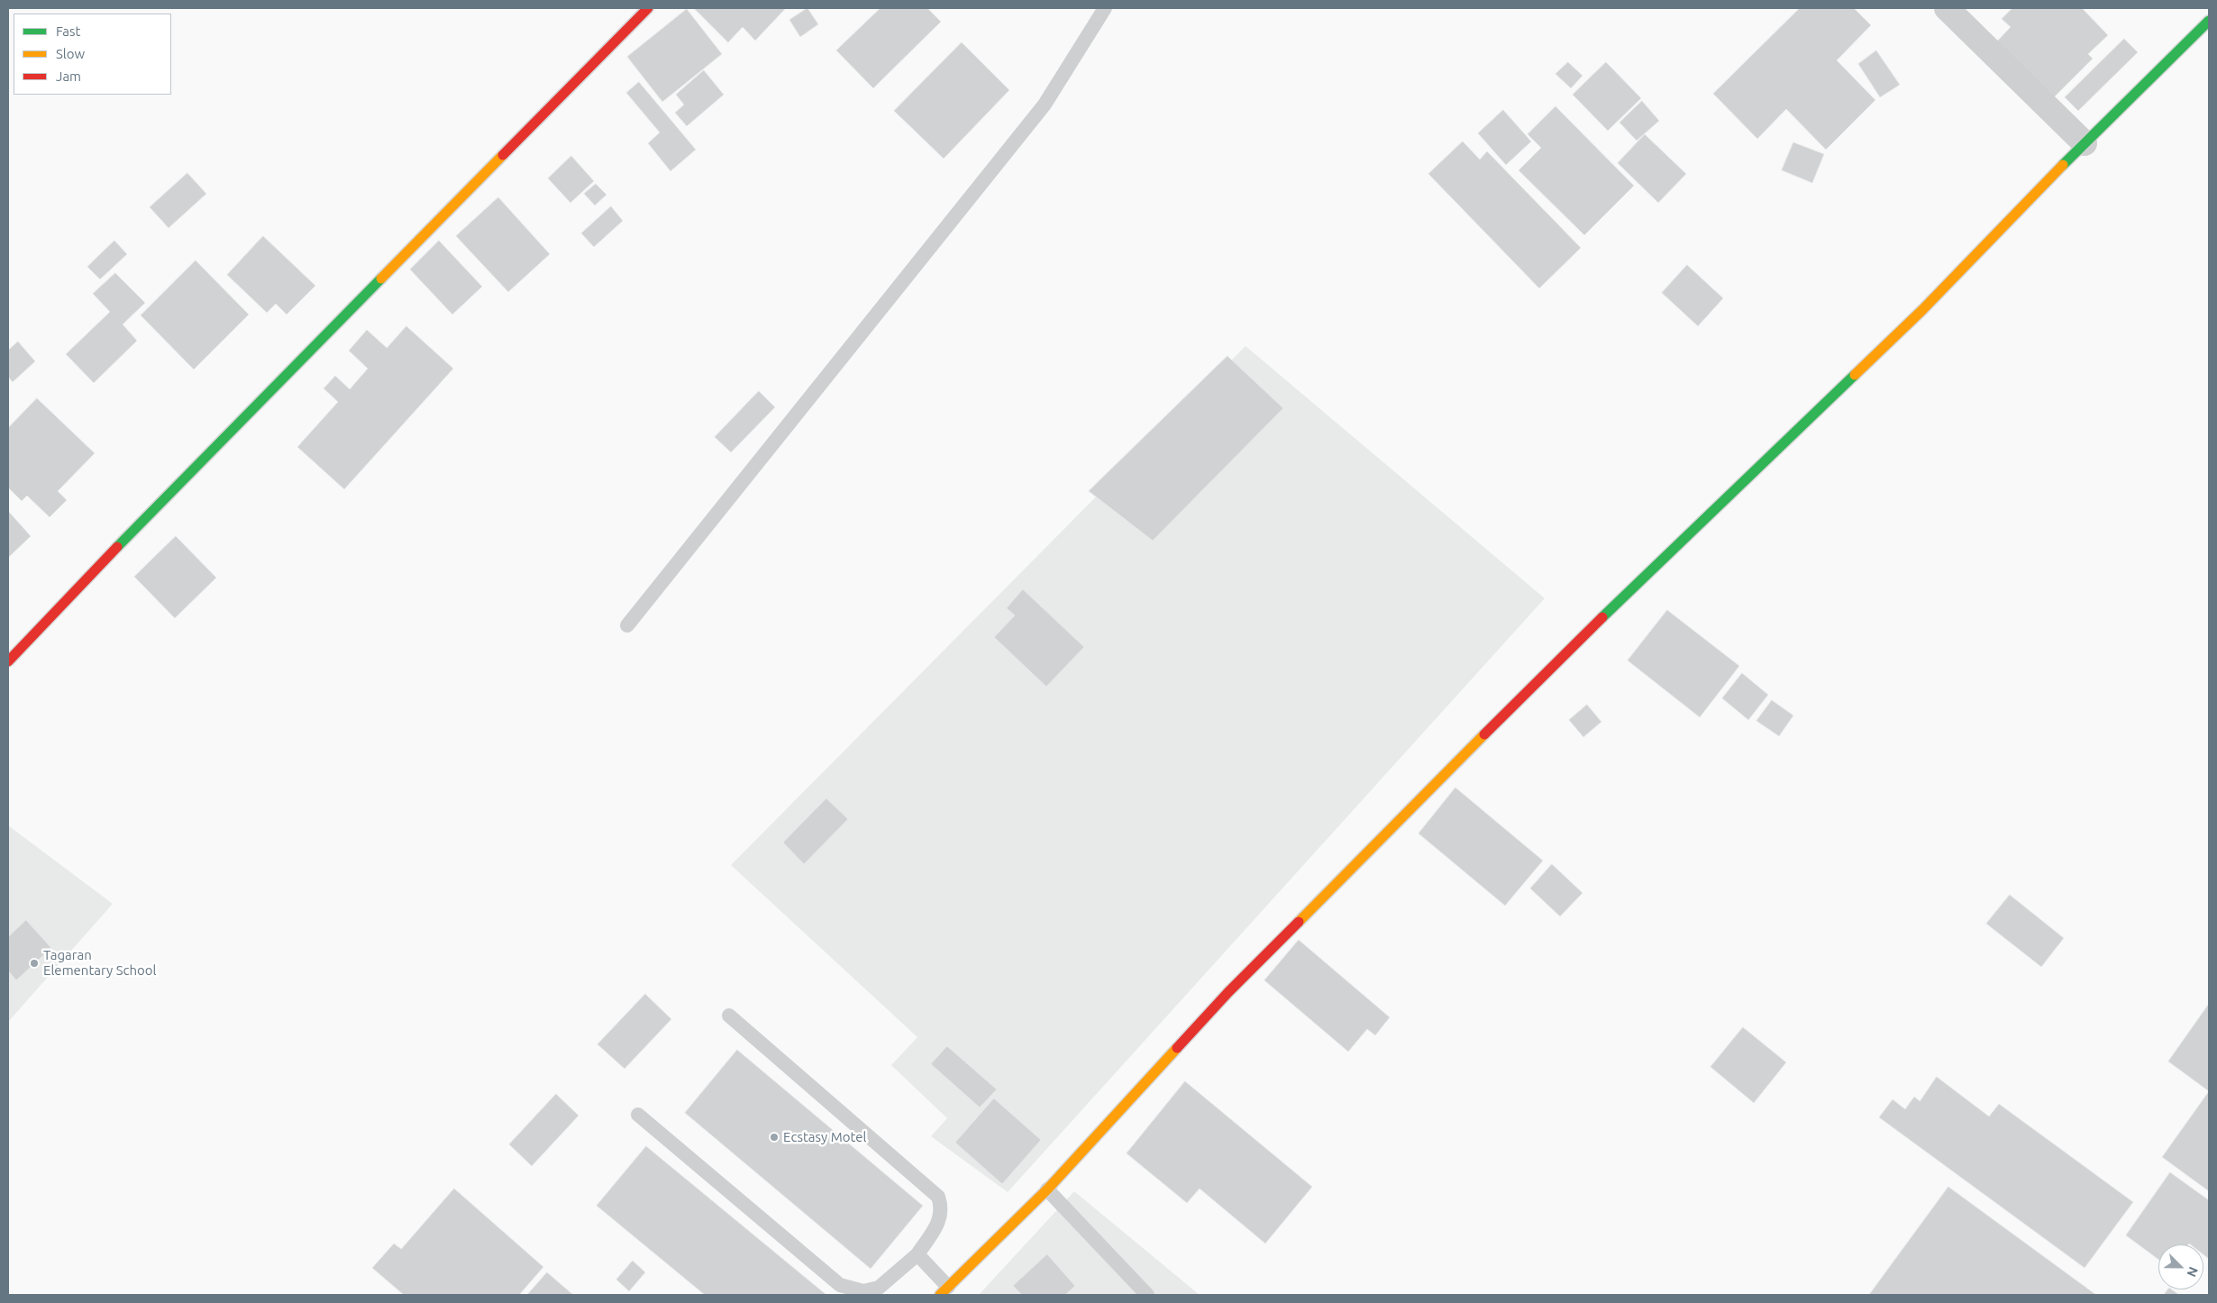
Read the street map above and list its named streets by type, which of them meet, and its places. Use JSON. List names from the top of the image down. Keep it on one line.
{"places":["Tagaran Elementary School","Ecstasy Motel"],"legend":["Fast","Slow","Jam"],"north":"bottom right"}
